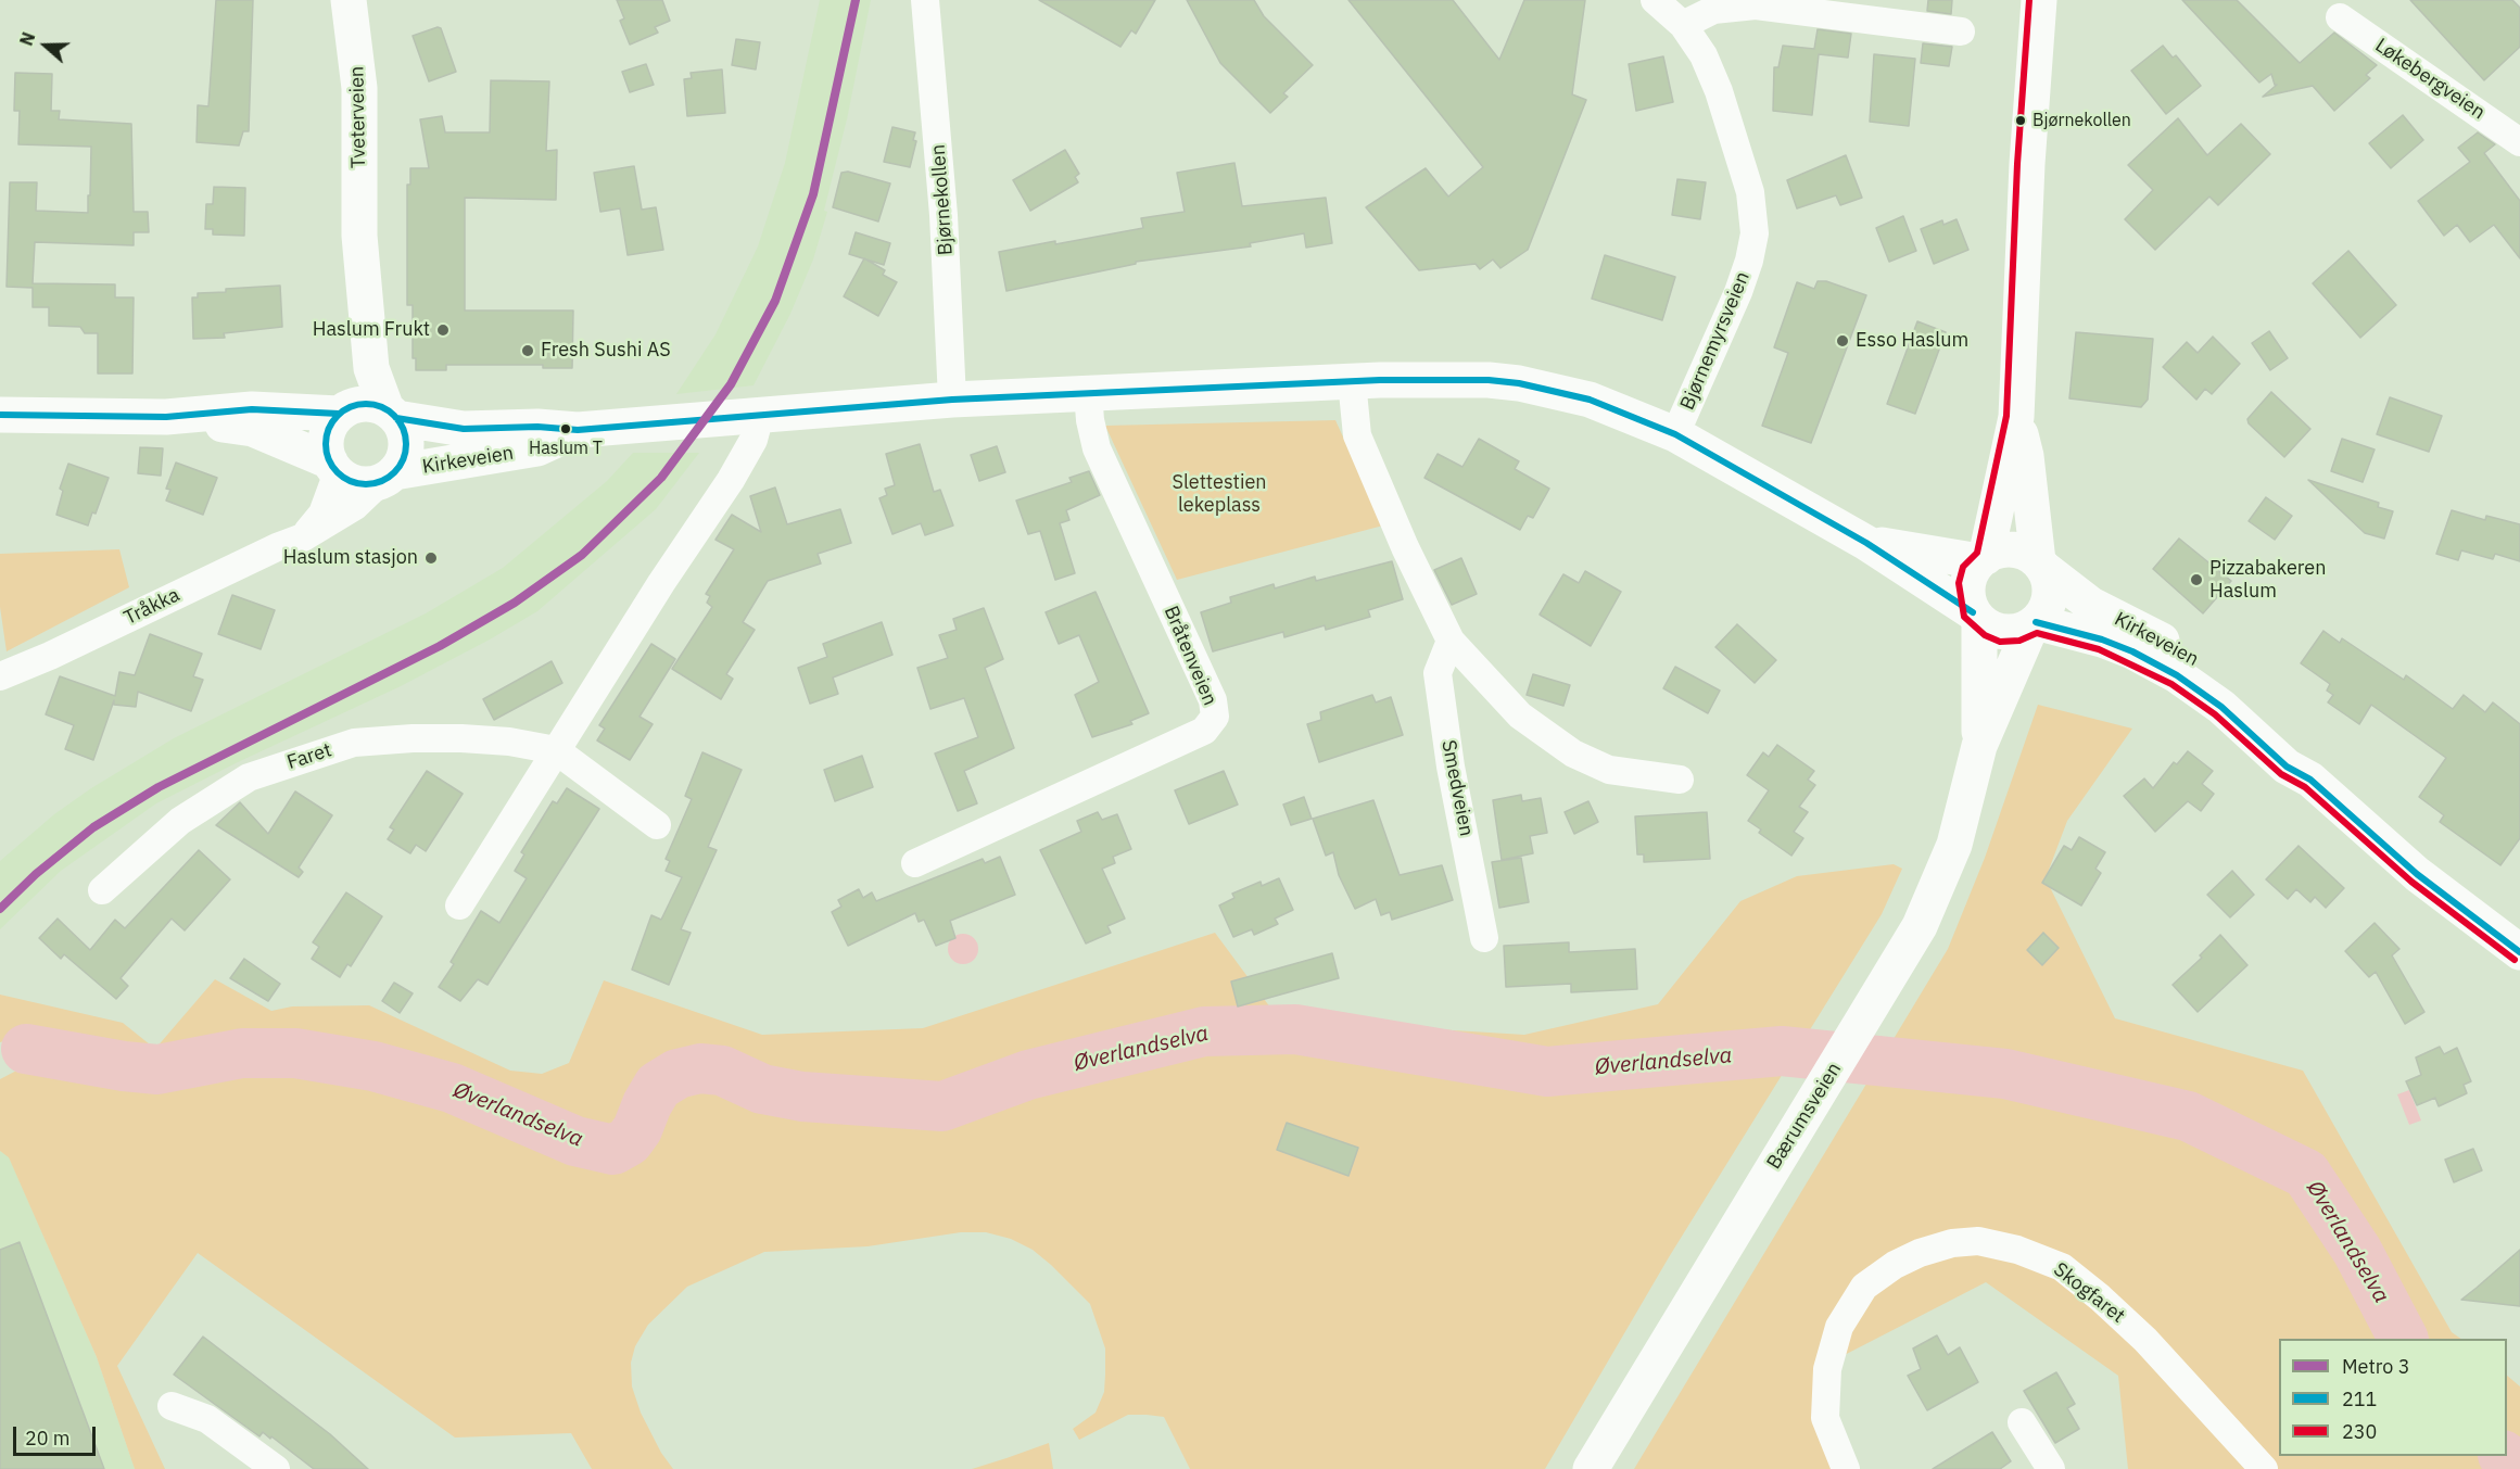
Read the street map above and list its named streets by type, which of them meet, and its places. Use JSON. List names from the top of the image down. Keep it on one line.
{"streets":{"main road":["Tveterveien","Kirkeveien","Bærumsveien"],"street":["Løkebergveien","Bjørnekollen","Bjørnemyrsveien","Tråkka","Bråtenveien","Faret","Smedveien","Skogfaret"]},"crossings":[["Tveterveien","Kirkeveien"],["Tveterveien","Tråkka"],["Bjørnekollen","Kirkeveien"],["Bjørnemyrsveien","Kirkeveien"],["Kirkeveien","Tråkka"],["Kirkeveien","Bråtenveien"],["Kirkeveien","Bærumsveien"]],"water":["Øverlandselva"],"parks":["Slettestien lekeplass"],"places":["Bjørnekollen","Haslum Frukt","Esso Haslum","Fresh Sushi AS","Haslum T","Haslum stasjon","Pizzabakeren Haslum"],"lines":["metro line 3","transit line 230","transit line 211"],"legend":["Metro 3","211","230"],"scale_bar":"20 m","north":"left"}
